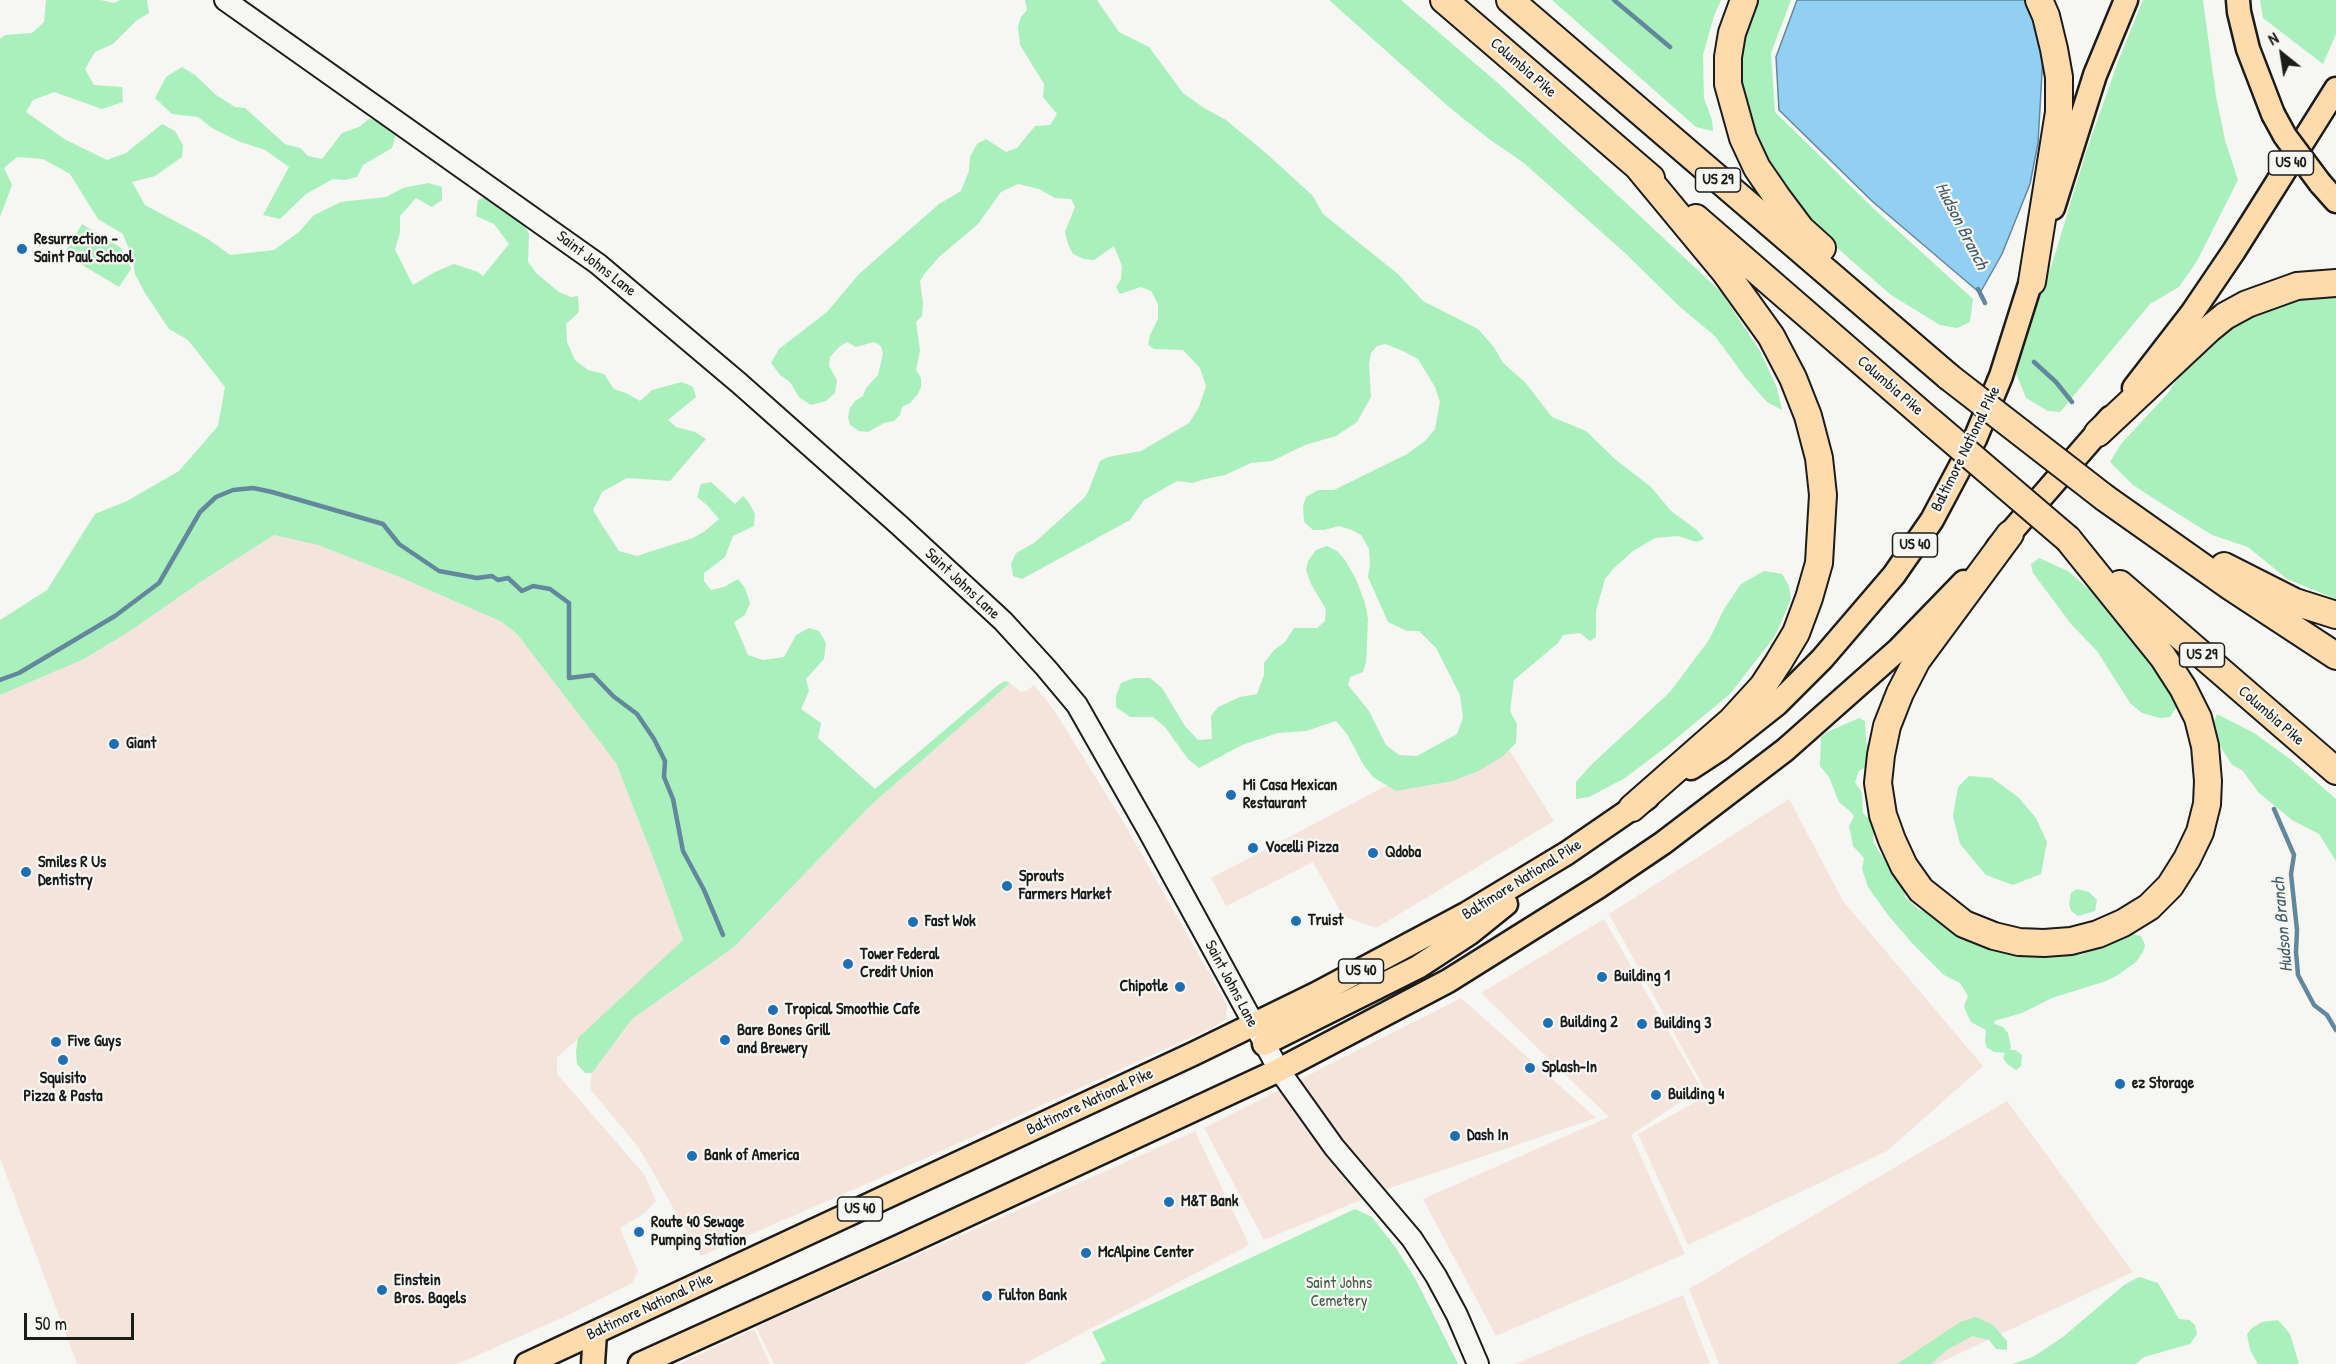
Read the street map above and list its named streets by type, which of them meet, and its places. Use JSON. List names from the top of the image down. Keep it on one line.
{"streets":{"highway":["Columbia Pike","US 29"],"main road":["US 40","Baltimore National Pike"],"street":["Saint Johns Lane"]},"crossings":[["US 40","Saint Johns Lane"],["Saint Johns Lane","Baltimore National Pike"]],"water":["Hudson Branch"],"parks":["Saint Johns Cemetery"],"places":["Resurrection - Saint Paul School","Giant","Mi Casa Mexican Restaurant","Vocelli Pizza","Qdoba","Smiles R Us Dentistry","Sprouts Farmers Market","Truist","Fast Wok","Tower Federal Credit Union","Building 1","Chipotle","Tropical Smoothie Cafe","Building 2","Building 3","Bare Bones Grill and Brewery","Five Guys","Squisito Pizza & Pasta","Splash-In","ez Storage","Building 4","Dash In","Bank of America","M&T Bank","Route 40 Sewage Pumping Station","McAlpine Center","Einstein Bros. Bagels","Fulton Bank"],"scale_bar":"50 m","north":"top left"}
